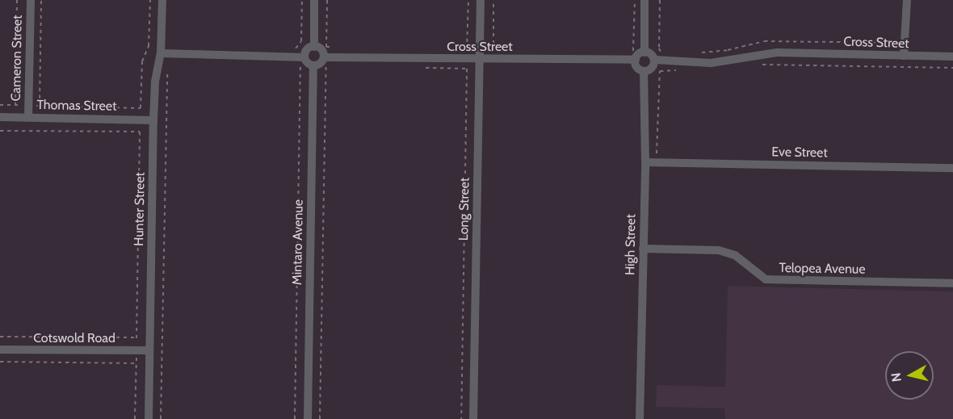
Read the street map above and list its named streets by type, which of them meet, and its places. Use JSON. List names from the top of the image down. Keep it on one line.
{"streets":{"street":["Cross Street","Cameron Street","Thomas Street","Eve Street","Hunter Street","Long Street","Mintaro Avenue","High Street","Telopea Avenue","Cotswold Road"]},"crossings":[["Cross Street","Long Street"],["Cross Street","Mintaro Avenue"],["Cross Street","High Street"],["Cameron Street","Thomas Street"],["Thomas Street","Hunter Street"],["Eve Street","High Street"],["Hunter Street","Cotswold Road"],["High Street","Telopea Avenue"]],"north":"left"}
